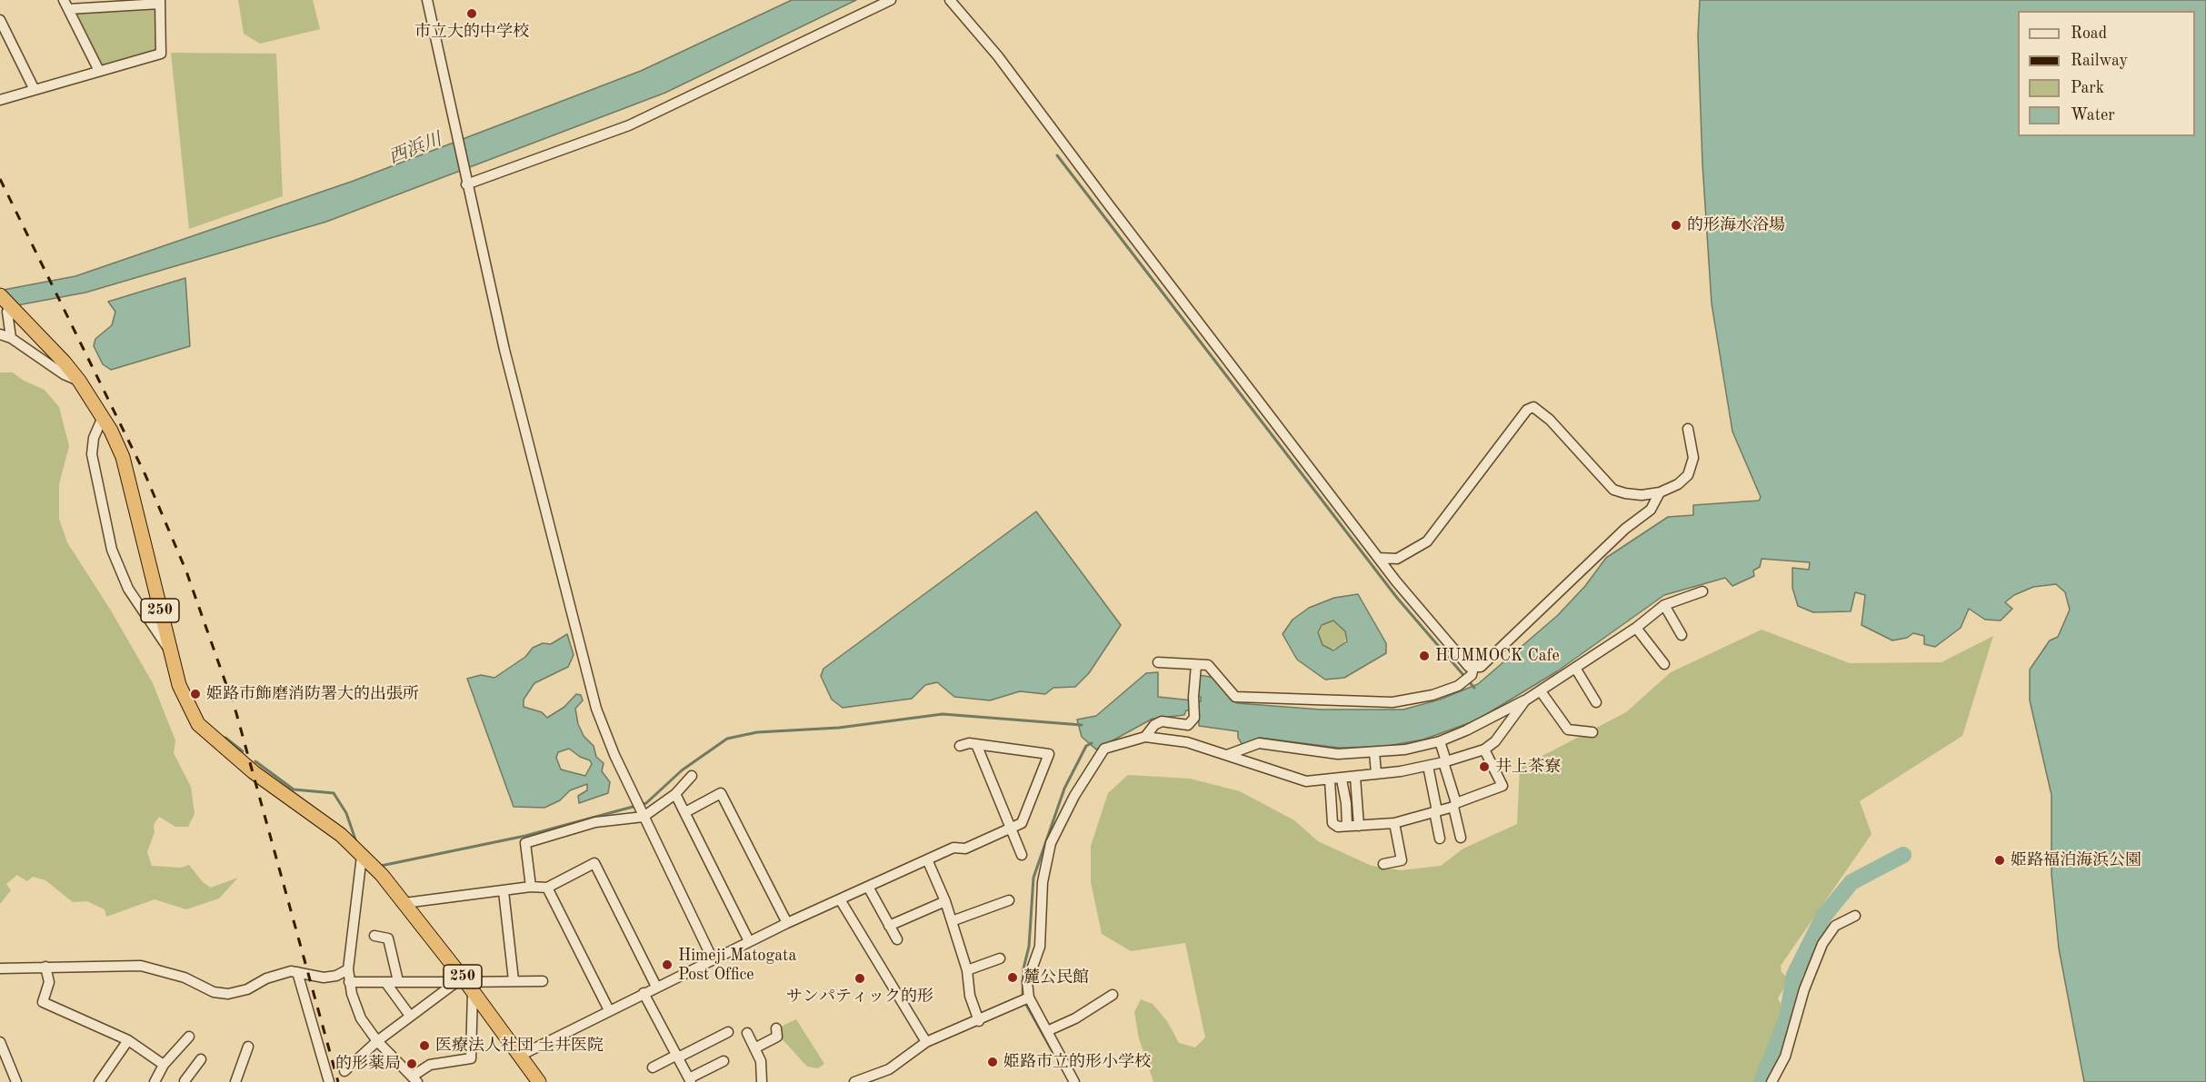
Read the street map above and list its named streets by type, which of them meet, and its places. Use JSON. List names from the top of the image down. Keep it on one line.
{"streets":{"highway":["250"]},"water":["西浜川"],"places":["市立大的中学校","的形海水浴場","HUMMOCK Cafe","姫路市飾磨消防署大的出張所","井上茶寮","姫路福泊海浜公園","Himeji Matogata Post Office","麓公民館","サンパティック的形","医療法人社団 土井医院","姫路市立的形小学校","的形薬局"],"legend":["Road","Railway","Park","Water"]}
